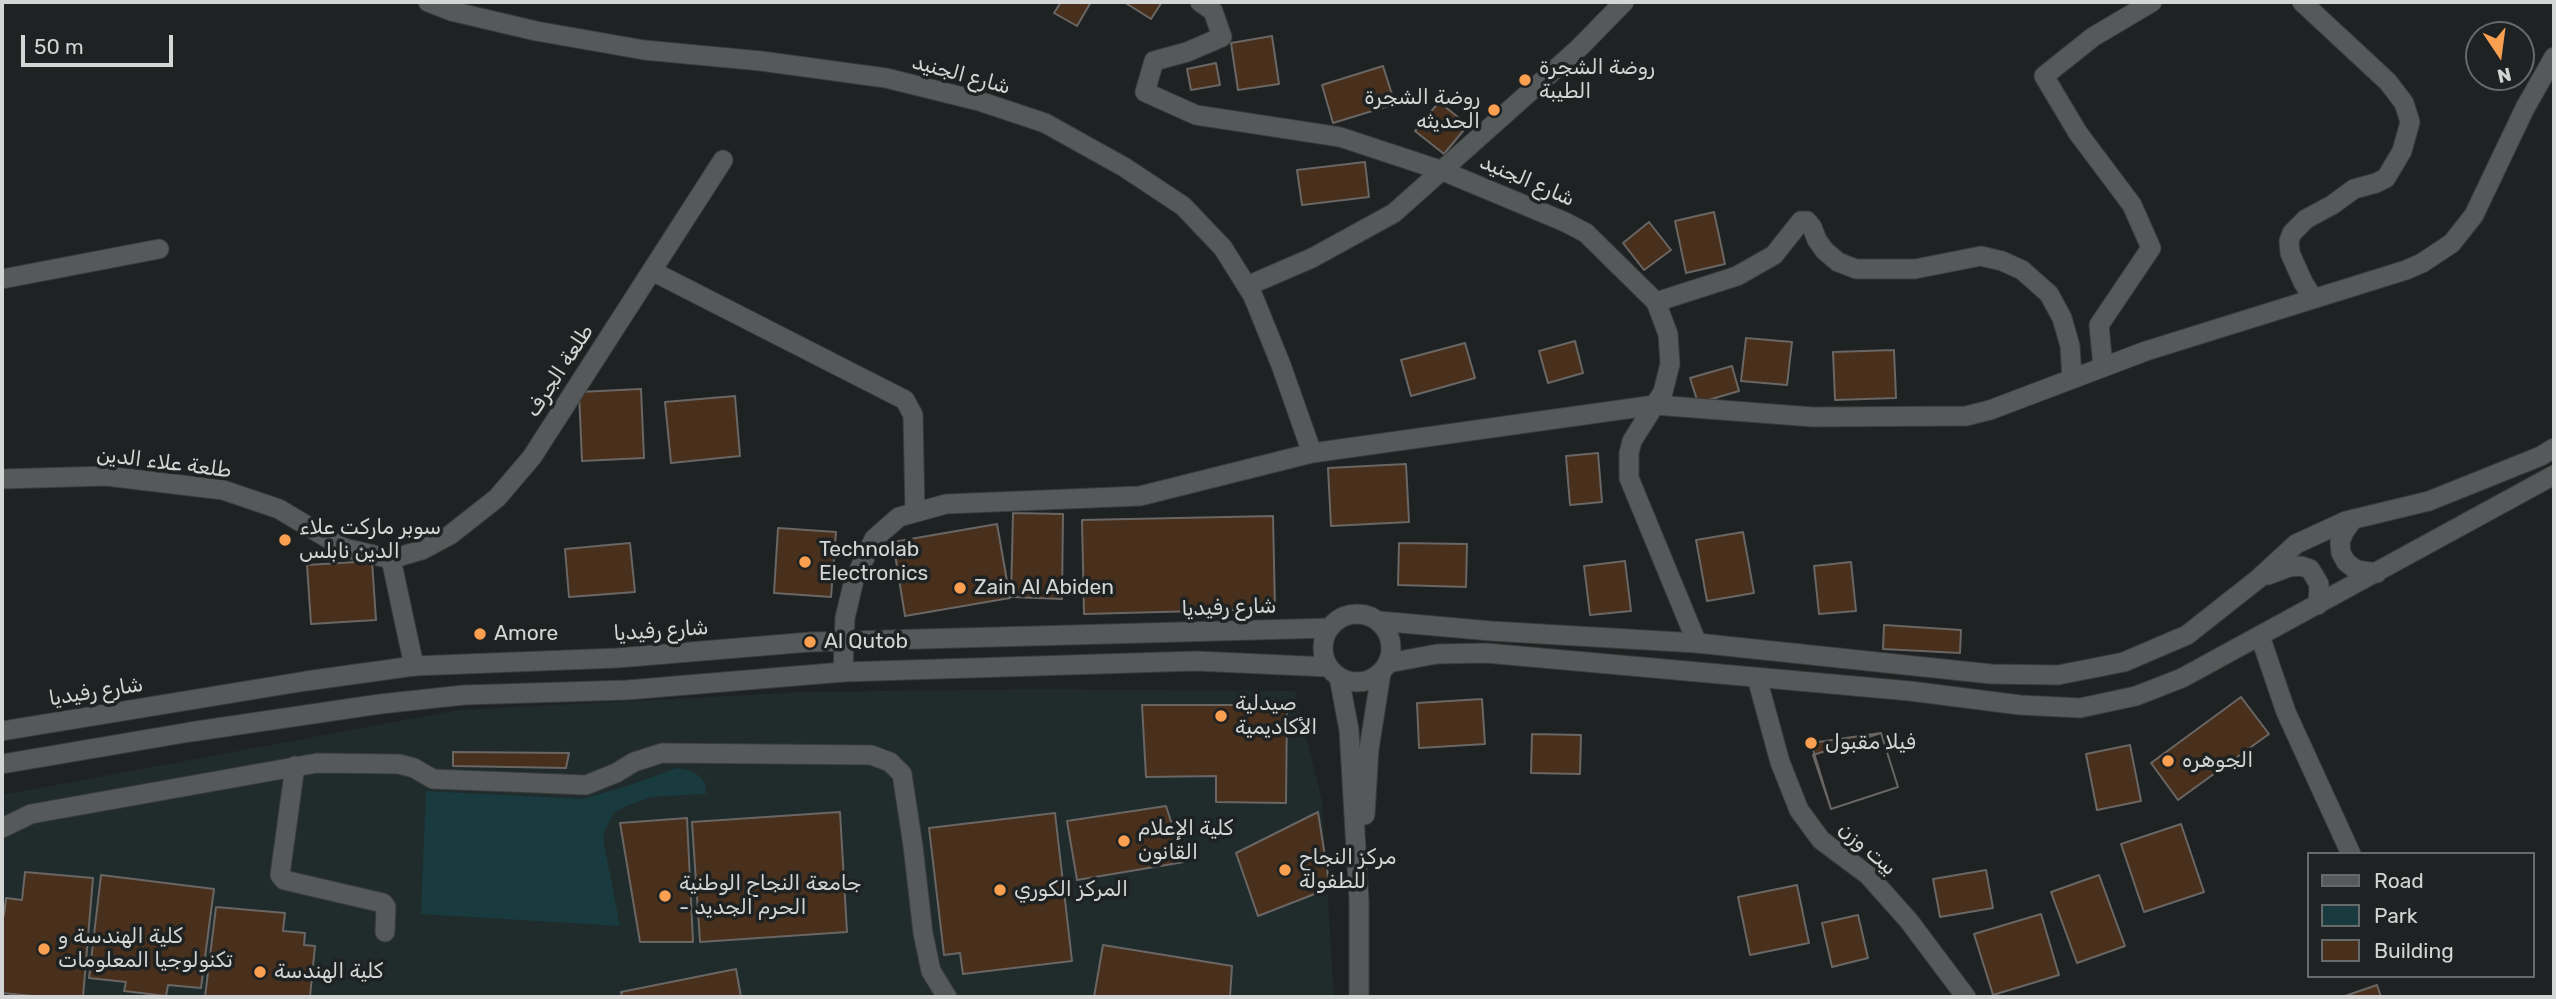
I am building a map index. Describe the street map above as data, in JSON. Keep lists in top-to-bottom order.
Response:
{
  "streets": {
    "street": [
      "شارع الجنيد",
      "طلعة الجرف",
      "طلعة علاء الدين",
      "شارع رفيديا",
      "بيت وزن"
    ]
  },
  "crossings": [
    ["طلعة الجرف", "طلعة علاء الدين"]
  ],
  "places": [
    "روضة الشجرة الطيبة",
    "روضة الشجرة الحديثه",
    "سوبر ماركت علاء الدين نابلس",
    "Technolab Electronics",
    "Zain Al Abiden",
    "Amore",
    "Al Qutob",
    "صيدلية الأكاديمية",
    "فيلا مقبول",
    "الجوهره",
    "كلية الإعلام القانون",
    "مركز النجاح للطفولة",
    "المركز الكوري",
    "جامعة النجاح الوطنية - الحرم الجديد",
    "كلية الهندسة و تكنولوجيا المعلومات",
    "كلية الهندسة"
  ],
  "legend": ["Road", "Park", "Building"],
  "scale_bar": "50 m",
  "north": "bottom"
}
